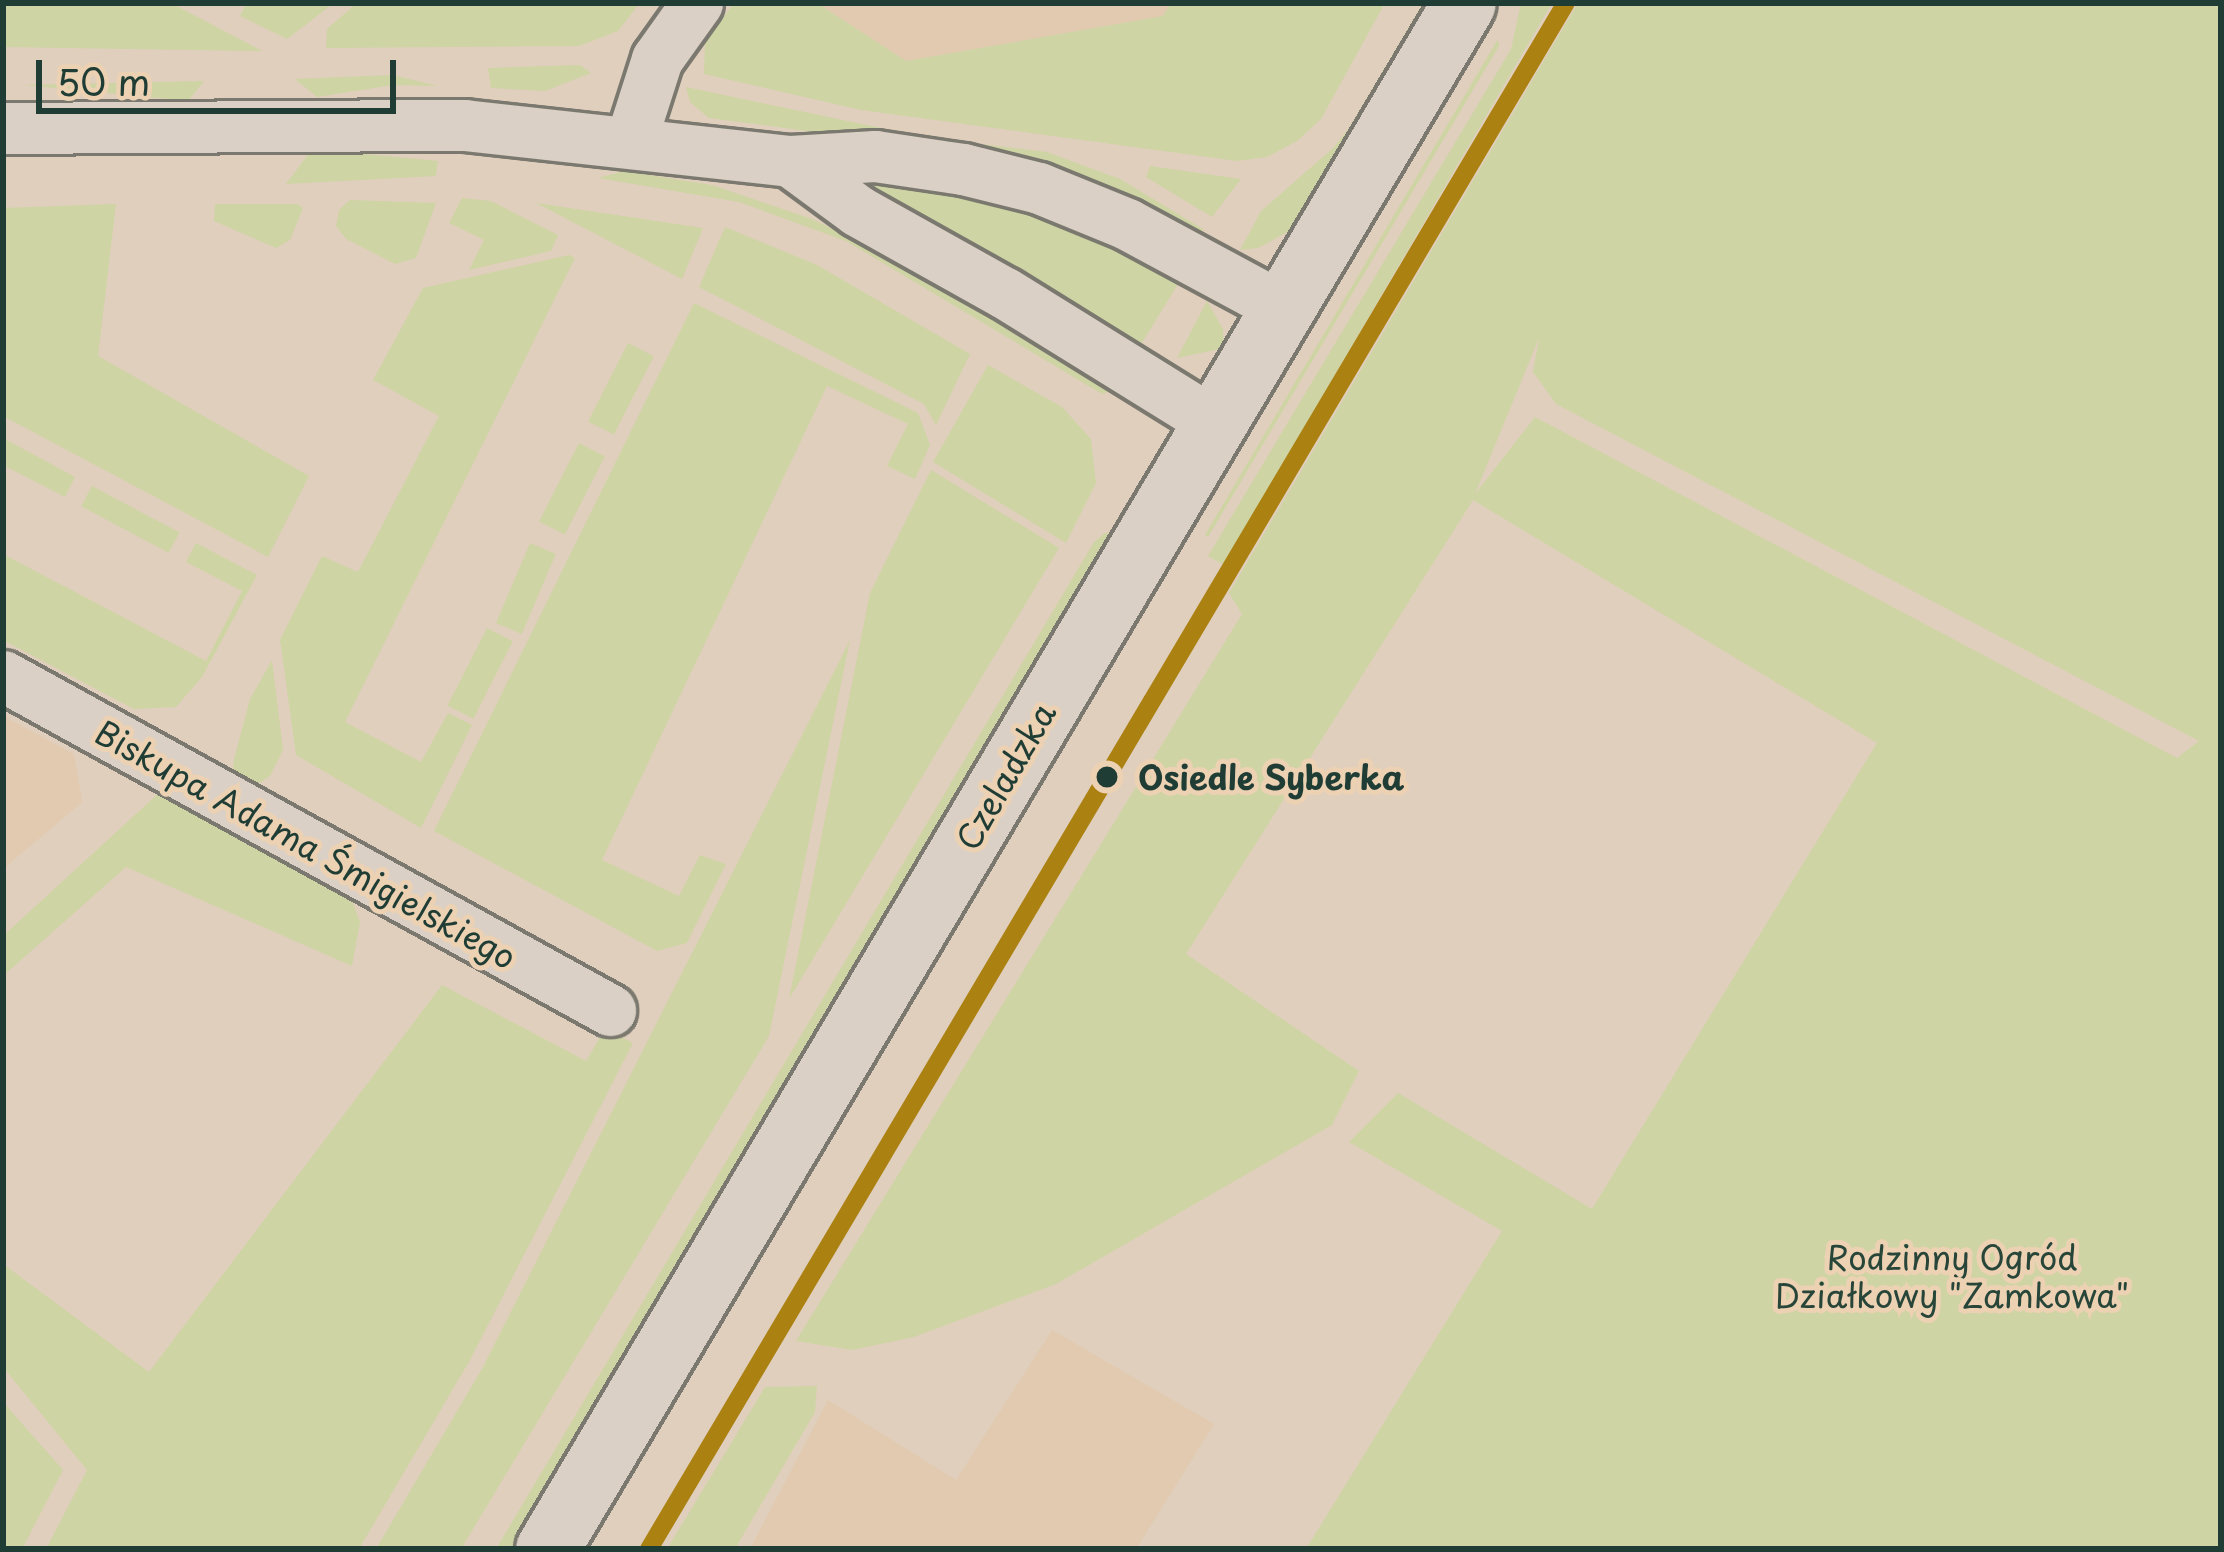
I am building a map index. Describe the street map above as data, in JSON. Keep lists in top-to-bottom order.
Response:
{
  "streets": {
    "main road": ["Czeladzka"],
    "street": ["Biskupa Adama Śmigielskiego"]
  },
  "parks": ["Rodzinny Ogród Działkowy \"Zamkowa\""],
  "places": ["Osiedle Syberka"],
  "scale_bar": "50 m"
}
